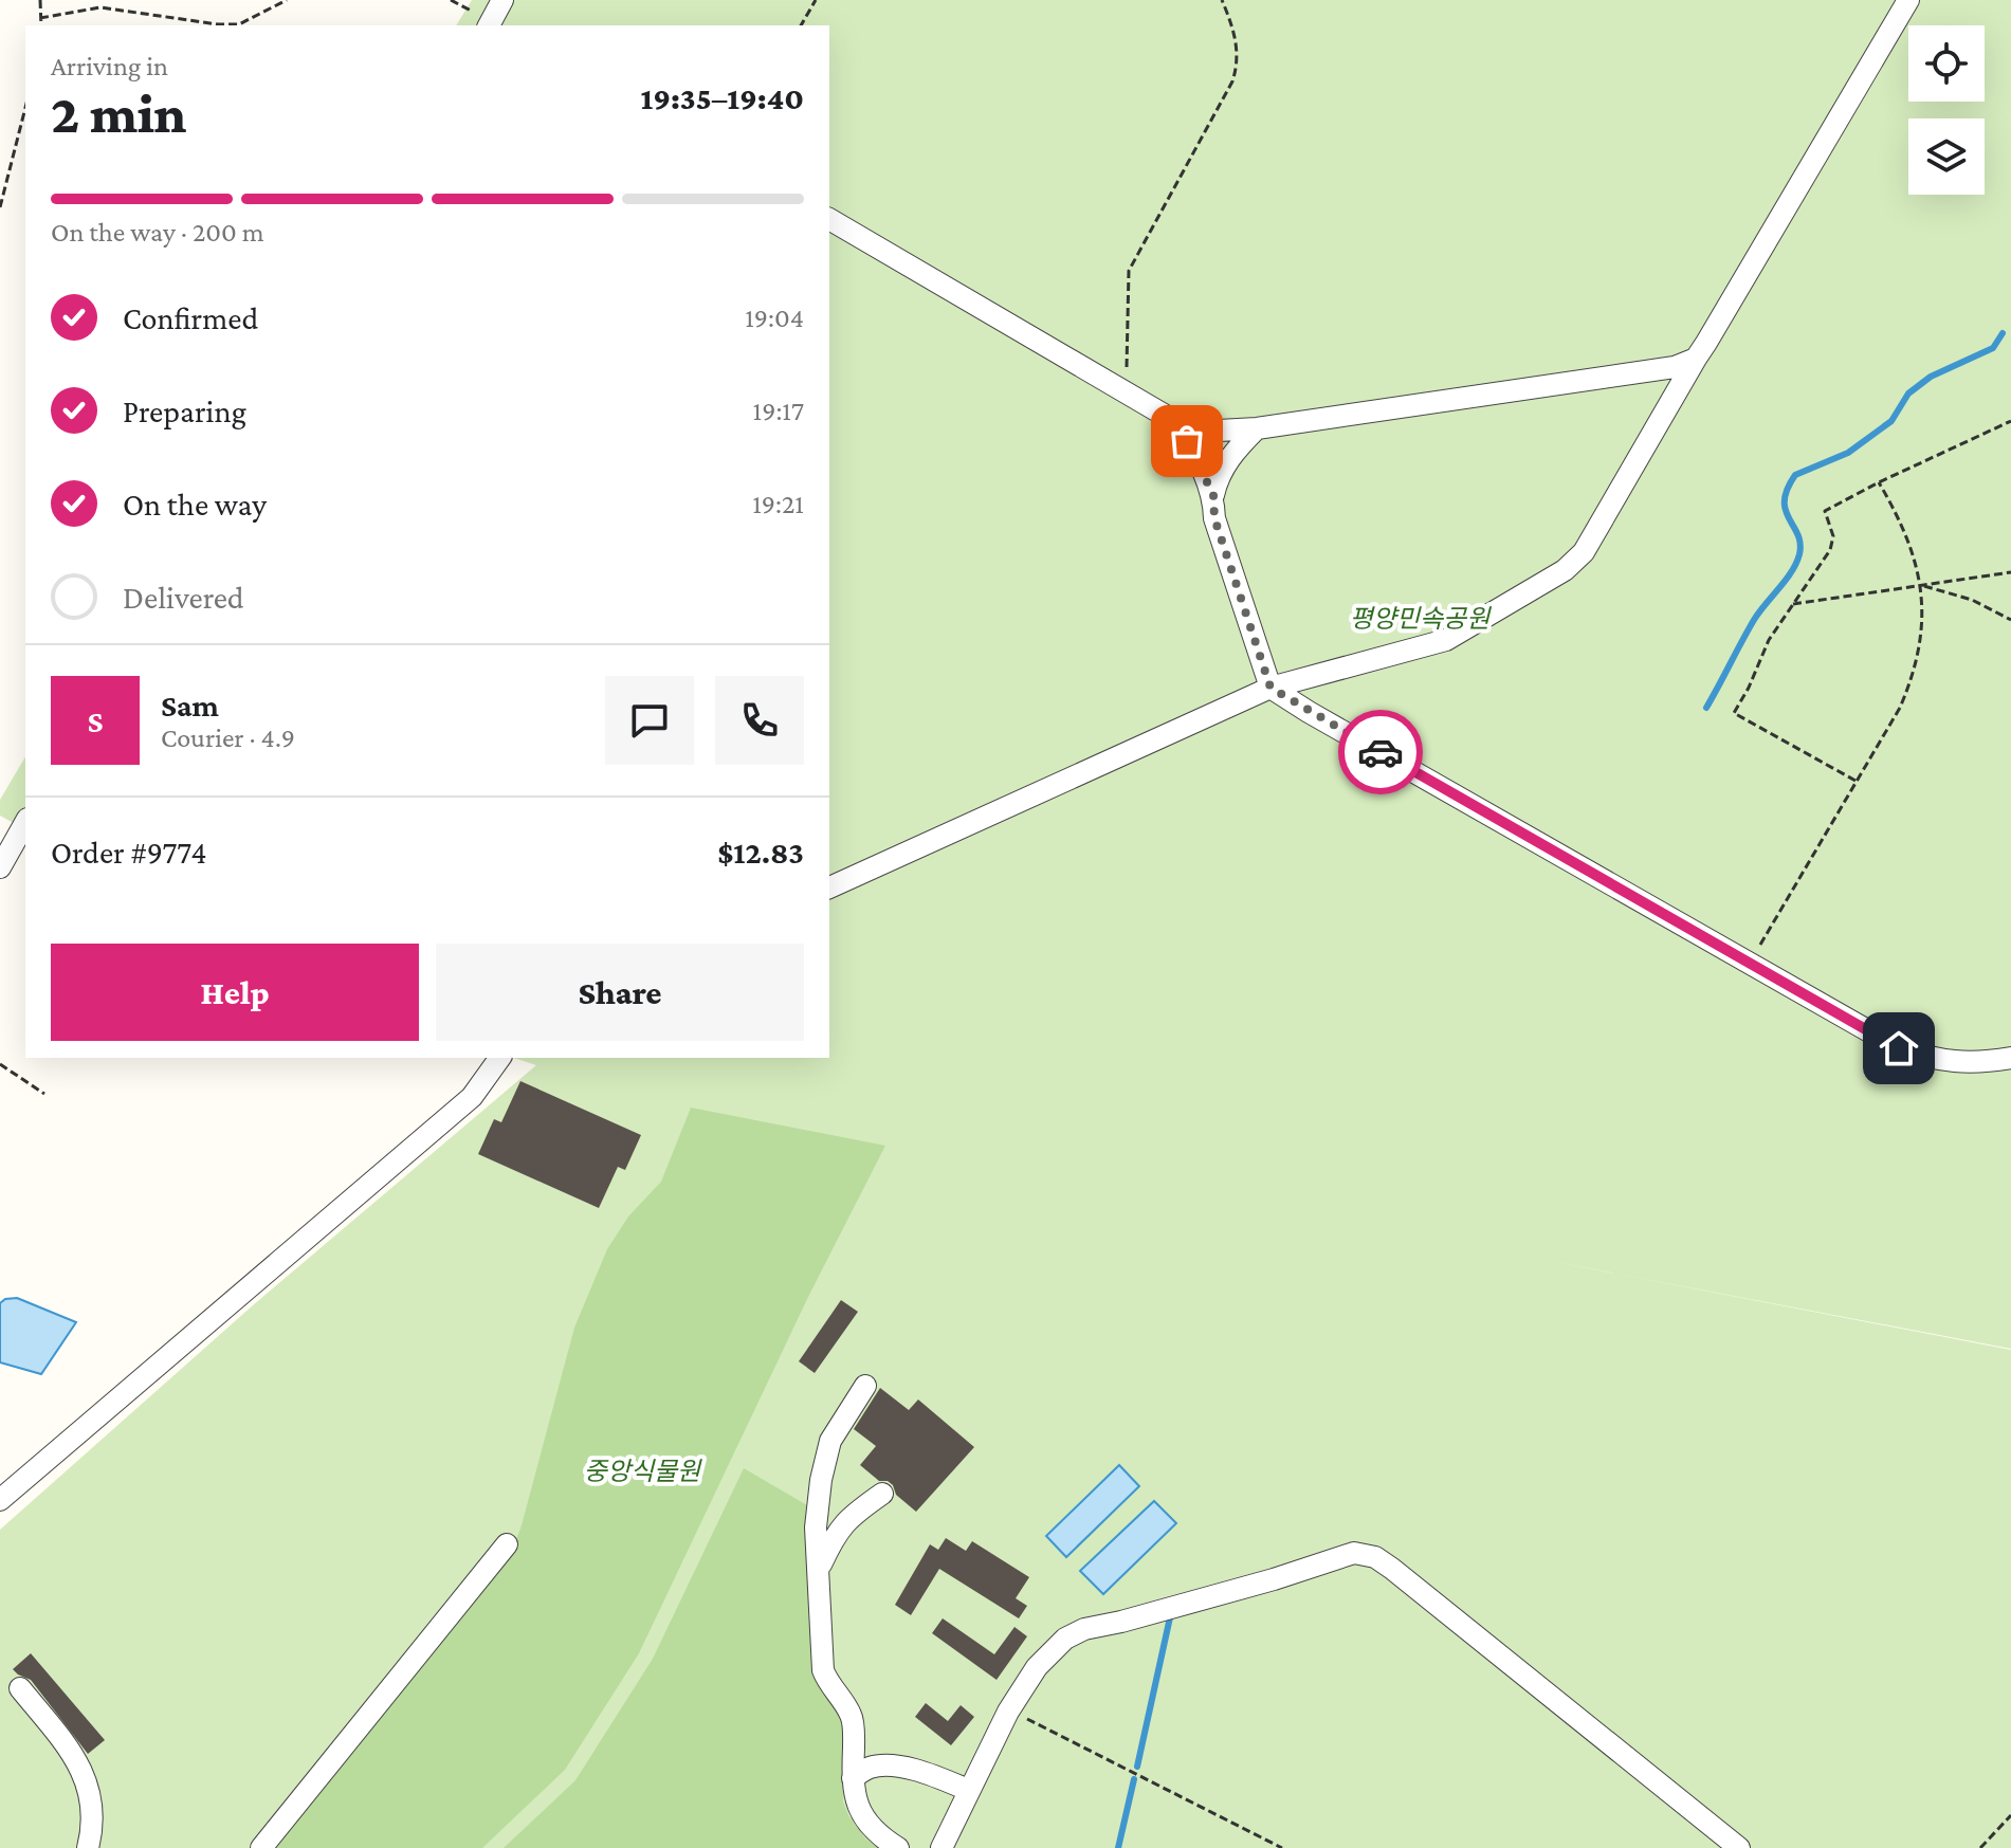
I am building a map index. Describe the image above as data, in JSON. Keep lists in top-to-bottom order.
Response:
{
  "parks": ["평양민속공원", "중앙식물원"],
  "page": {
    "heading": ["2 min", "Arriving in", "19:35–19:40"],
    "panel": [
      "Sam",
      "Courier · 4.9",
      "Order #9774",
      "$12.83"
    ],
    "bar": "On the way · 200 m",
    "list": [
      ["Confirmed", "19:04"],
      ["Preparing", "19:17"],
      ["On the way", "19:21"],
      "Delivered"
    ],
    "round": "S",
    "buttons": ["Help", "Share"]
  }
}
